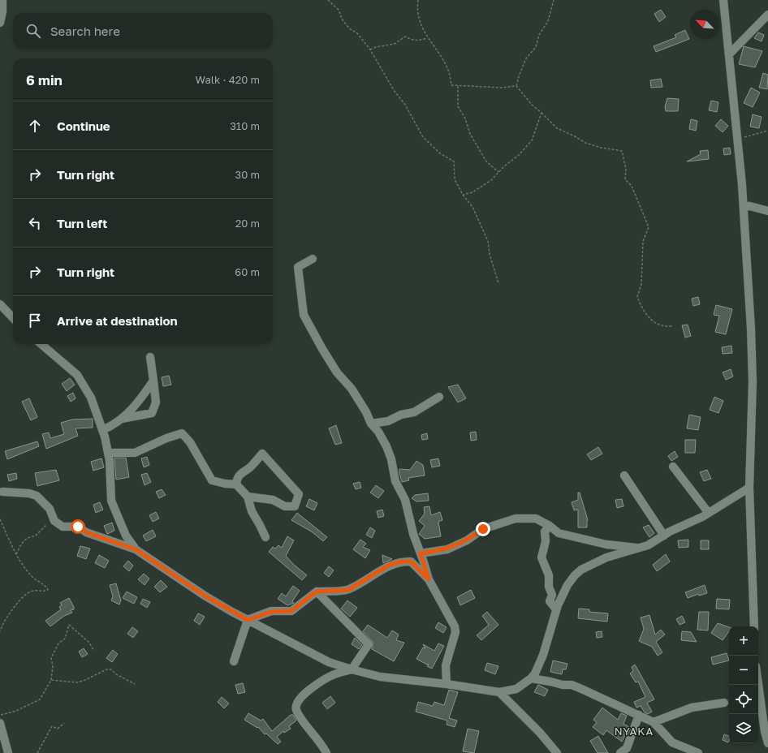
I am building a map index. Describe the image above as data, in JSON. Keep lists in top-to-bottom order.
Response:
{
  "districts": ["NYAKA"],
  "north": "top left",
  "page": {
    "search": "Search here",
    "heading": ["6 min", "Walk · 420 m"],
    "list": [
      ["Continue", "310 m"],
      ["Turn right", "30 m"],
      ["Turn left", "20 m"],
      ["Turn right", "60 m"],
      "Arrive at destination"
    ],
    "map_buttons": ["+", "−"]
  }
}
